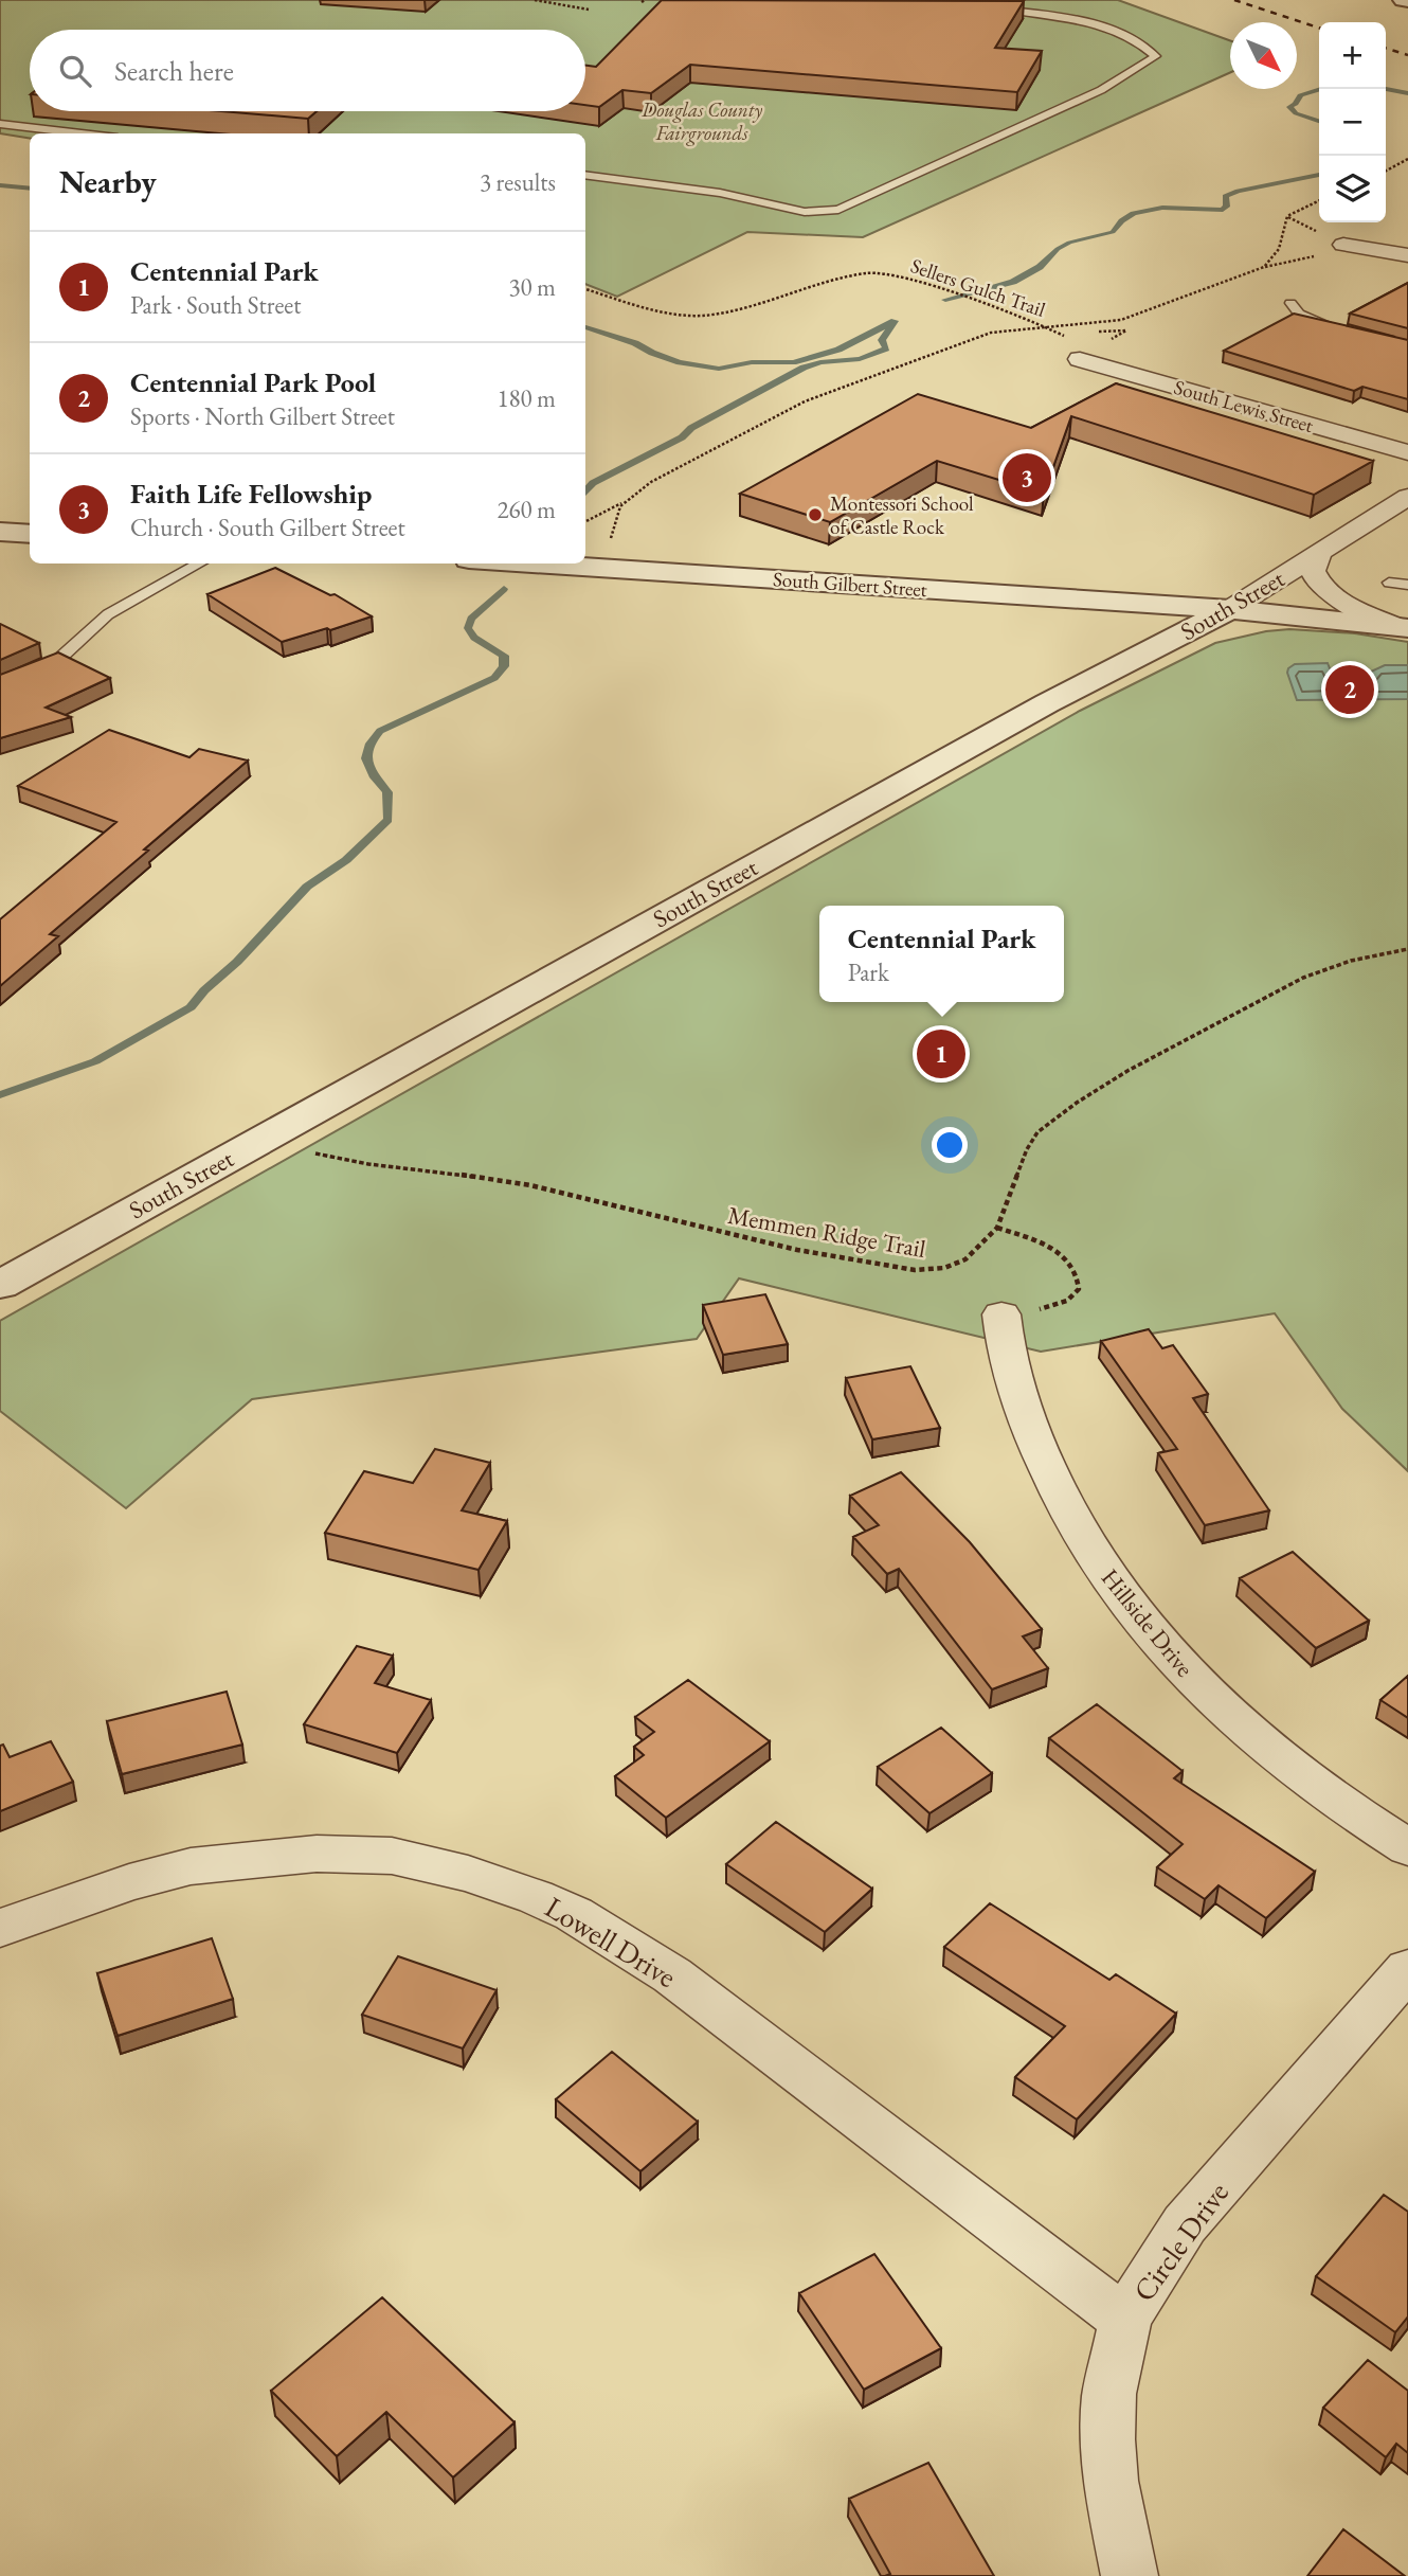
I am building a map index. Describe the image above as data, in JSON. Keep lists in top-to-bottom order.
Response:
{
  "streets": {
    "street": [
      "South Lewis Street",
      "South Gilbert Street",
      "South Street",
      "Hillside Drive",
      "Lowell Drive",
      "Circle Drive"
    ],
    "path": ["Sellers Gulch Trail", "Memmen Ridge Trail"]
  },
  "crossings": [
    ["South Gilbert Street", "South Street"],
    ["Lowell Drive", "Circle Drive"]
  ],
  "parks": ["Douglas County Fairgrounds"],
  "places": ["Montessori School of Castle Rock"],
  "north": "bottom right",
  "page": {
    "map_buttons": ["+", "−"],
    "search": "Search here",
    "heading": ["Nearby", "3 results"],
    "list": [
      {
        "mark": "1",
        "name": "Centennial Park",
        "note": "Park · South Street",
        "value": "30 m"
      },
      {
        "mark": "2",
        "name": "Centennial Park Pool",
        "note": "Sports · North Gilbert Street",
        "value": "180 m"
      },
      {
        "mark": "3",
        "name": "Faith Life Fellowship",
        "note": "Church · South Gilbert Street",
        "value": "260 m"
      }
    ],
    "pins": ["3", "2", "1"],
    "popup": ["Centennial Park", "Park"]
  }
}
